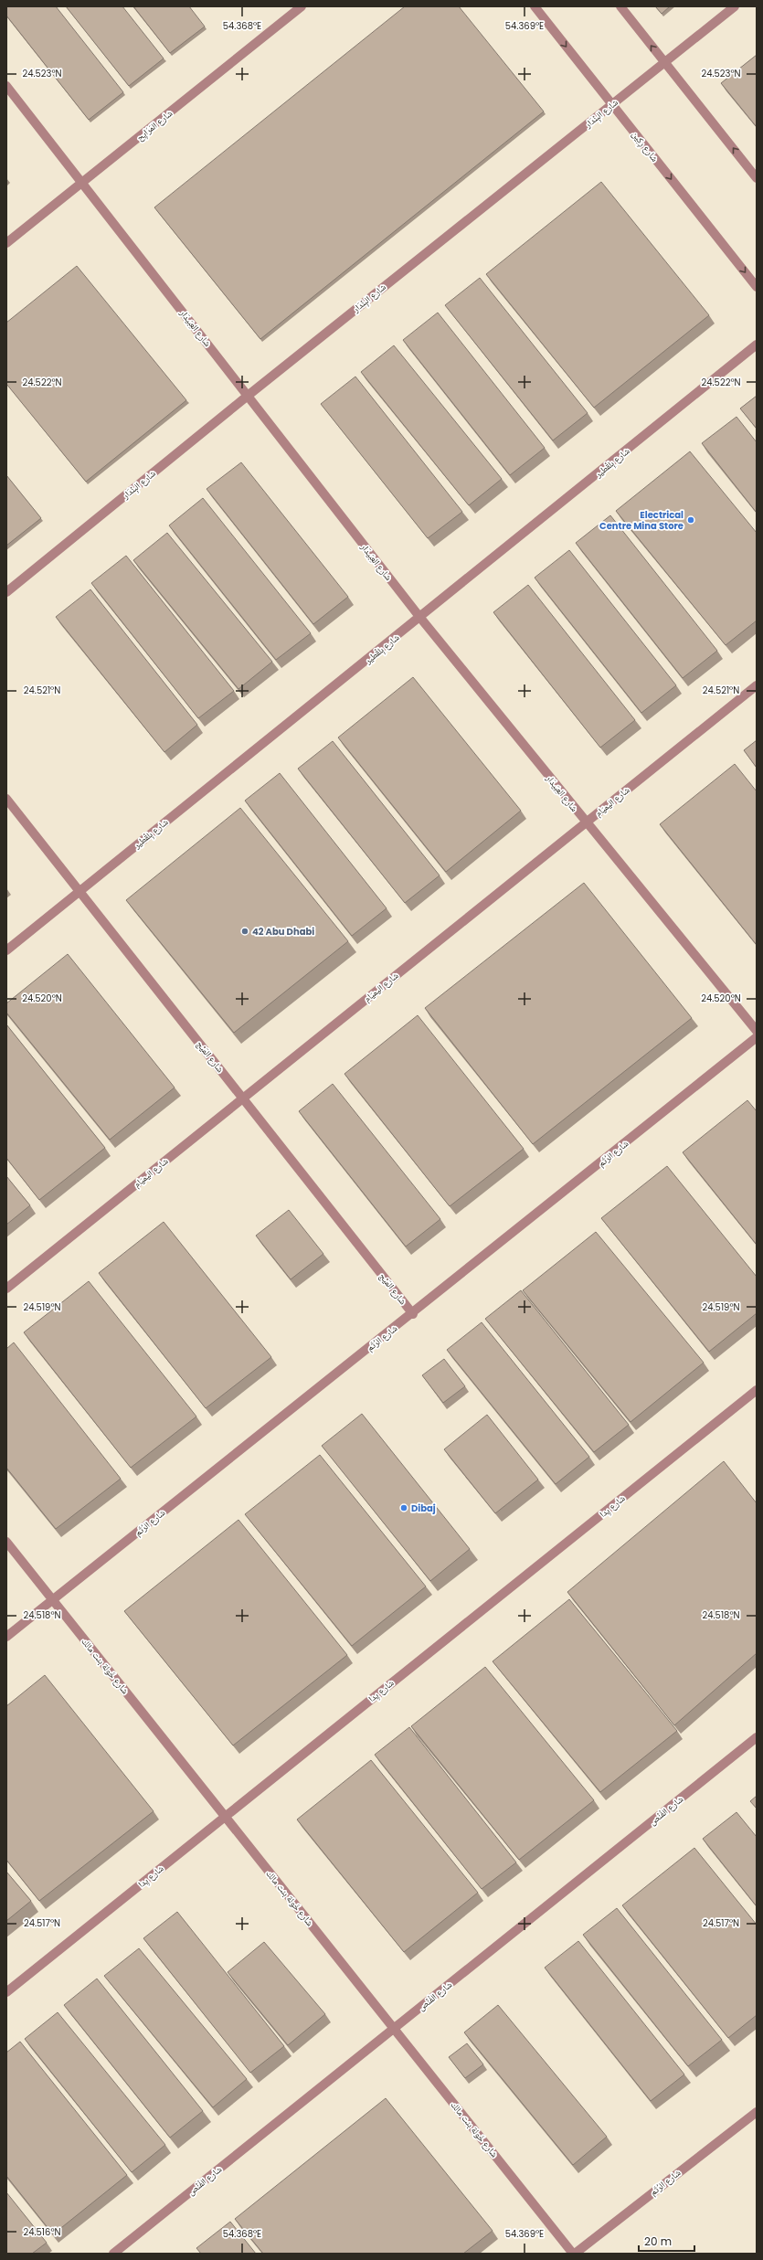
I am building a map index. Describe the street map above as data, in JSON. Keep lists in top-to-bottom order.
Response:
{
  "streets": {
    "street": [
      "شارع البِنْدَار",
      "شارع المَرَايِح",
      "شارع رِكِين",
      "شارع العِبَيدَار",
      "شارع بِلقْطير",
      "شارع اليميَام",
      "شارع المَيْج",
      "شارع الرُتَم",
      "شارع يِدا",
      "شارع خَولة بنت مالك",
      "شارع الفُنْص"
    ]
  },
  "crossings": [
    ["شارع البِنْدَار", "شارع رِكِين"],
    ["شارع البِنْدَار", "شارع العِبَيدَار"],
    ["شارع المَرَايِح", "شارع العِبَيدَار"],
    ["شارع العِبَيدَار", "شارع بِلقْطير"],
    ["شارع العِبَيدَار", "شارع اليميَام"],
    ["شارع بِلقْطير", "شارع المَيْج"],
    ["شارع اليميَام", "شارع المَيْج"],
    ["شارع المَيْج", "شارع الرُتَم"],
    ["شارع الرُتَم", "شارع خَولة بنت مالك"],
    ["شارع يِدا", "شارع خَولة بنت مالك"],
    ["شارع خَولة بنت مالك", "شارع الفُنْص"]
  ],
  "places": ["Electrical Centre Mina Store", "42 Abu Dhabi", "Dibaj"],
  "scale_bar": "20 m",
  "coordinates": [
    "54.368°E",
    "54.369°E",
    "24.523°N",
    "24.522°N",
    "24.521°N",
    "24.520°N",
    "24.519°N",
    "24.518°N",
    "24.517°N",
    "24.516°N"
  ]
}
